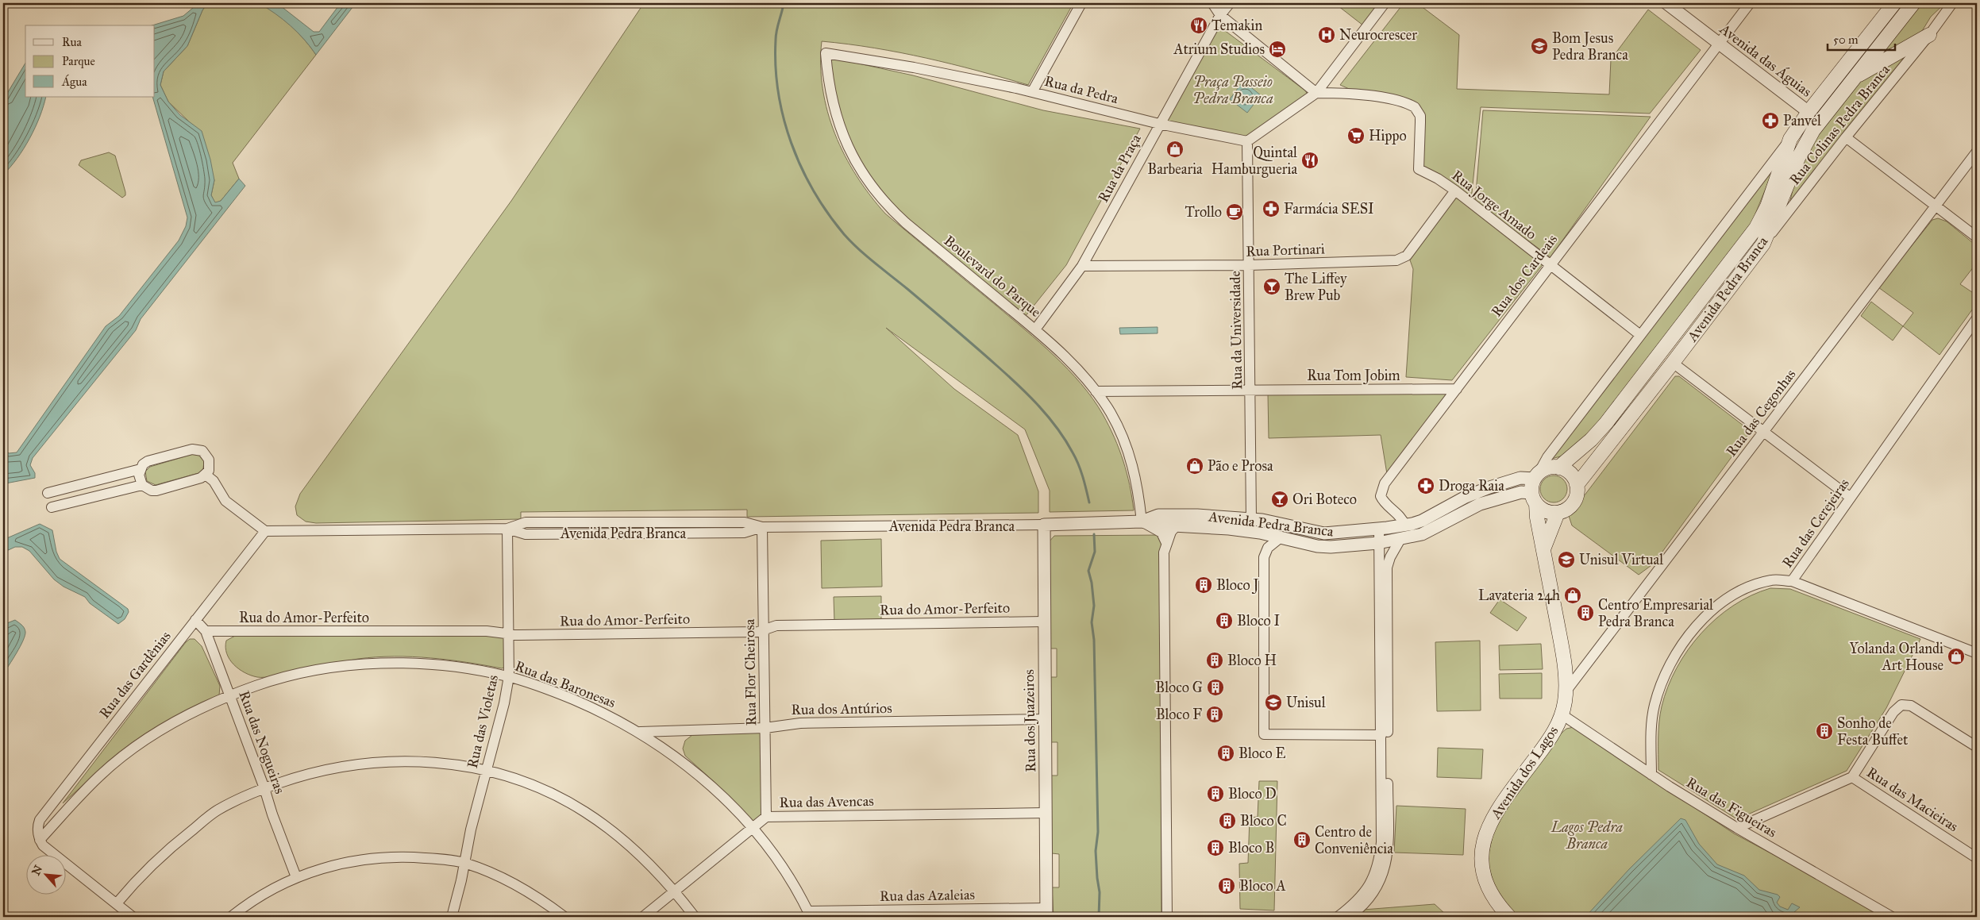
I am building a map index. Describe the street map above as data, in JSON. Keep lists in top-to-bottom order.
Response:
{
  "streets": {
    "main road": ["Avenida Pedra Branca", "Avenida dos Lagos"],
    "street": [
      "Avenida das Águias",
      "Rua da Pedra",
      "Rua Colinas Pedra Branca",
      "Rua da Praça",
      "Rua Jorge Amado",
      "Rua Portinari",
      "Rua dos Cardeais",
      "Boulevard do Parque",
      "Rua da Universidade",
      "Rua Tom Jobim",
      "Rua das Cegonhas",
      "Rua das Cerejeiras",
      "Rua do Amor-Perfeito",
      "Rua Flor Cheirosa",
      "Rua das Gardênias",
      "Rua das Baronesas",
      "Rua dos Antúrios",
      "Rua dos Juazeiros",
      "Rua das Violetas",
      "Rua das Nogueiras",
      "Rua das Macieiras",
      "Rua das Avencas",
      "Rua das Figueiras",
      "Rua das Azaleias"
    ]
  },
  "crossings": [
    ["Avenida das Águias", "Rua dos Cardeais"],
    ["Avenida das Águias", "Avenida Pedra Branca"],
    ["Rua da Pedra", "Rua da Praça"],
    ["Rua da Pedra", "Boulevard do Parque"],
    ["Rua da Pedra", "Rua da Universidade"],
    ["Rua Colinas Pedra Branca", "Avenida Pedra Branca"],
    ["Rua da Praça", "Rua Portinari"],
    ["Rua da Praça", "Boulevard do Parque"],
    ["Rua Jorge Amado", "Rua Portinari"],
    ["Rua Jorge Amado", "Rua dos Cardeais"],
    ["Rua Jorge Amado", "Avenida Pedra Branca"],
    ["Rua Portinari", "Rua da Universidade"],
    ["Rua dos Cardeais", "Avenida Pedra Branca"],
    ["Rua dos Cardeais", "Rua Tom Jobim"],
    ["Boulevard do Parque", "Avenida Pedra Branca"],
    ["Boulevard do Parque", "Rua Tom Jobim"],
    ["Avenida Pedra Branca", "Rua da Universidade"],
    ["Avenida Pedra Branca", "Rua Flor Cheirosa"],
    ["Avenida Pedra Branca", "Rua das Gardênias"],
    ["Avenida Pedra Branca", "Rua dos Juazeiros"],
    ["Avenida Pedra Branca", "Rua das Violetas"],
    ["Avenida Pedra Branca", "Avenida dos Lagos"],
    ["Rua da Universidade", "Rua Tom Jobim"],
    ["Rua das Cegonhas", "Avenida dos Lagos"],
    ["Rua das Cerejeiras", "Rua das Figueiras"],
    ["Rua do Amor-Perfeito", "Rua Flor Cheirosa"],
    ["Rua do Amor-Perfeito", "Rua dos Juazeiros"],
    ["Rua do Amor-Perfeito", "Rua das Violetas"],
    ["Rua do Amor-Perfeito", "Rua das Nogueiras"],
    ["Rua Flor Cheirosa", "Rua dos Antúrios"],
    ["Rua Flor Cheirosa", "Rua das Avencas"],
    ["Rua das Gardênias", "Rua das Baronesas"],
    ["Rua das Gardênias", "Rua das Nogueiras"],
    ["Rua das Baronesas", "Rua dos Antúrios"],
    ["Rua das Baronesas", "Rua das Violetas"],
    ["Rua das Baronesas", "Rua das Nogueiras"],
    ["Rua das Baronesas", "Rua das Avencas"],
    ["Rua das Baronesas", "Rua das Azaleias"],
    ["Rua dos Antúrios", "Rua dos Juazeiros"],
    ["Rua dos Juazeiros", "Rua das Avencas"],
    ["Rua dos Juazeiros", "Rua das Azaleias"],
    ["Avenida dos Lagos", "Rua das Figueiras"]
  ],
  "parks": ["Praça Passeio Pedra Branca", "Lagos Pedra Branca"],
  "places": {
    "restaurant": ["Temakin", "Quintal Hamburgueria"],
    "hospital": ["Neurocrescer"],
    "school or university": ["Bom Jesus Pedra Branca", "Unisul Virtual", "Unisul"],
    "hotel": ["Atrium Studios"],
    "pharmacy": ["Panvel", "Farmácia SESI", "Droga Raia"],
    "supermarket": ["Hippo"],
    "shop": [
      "Barbearia",
      "Pão e Prosa",
      "Lavateria 24h",
      "Yolanda Orlandi Art House"
    ],
    "cafe": ["Trollo"],
    "bar": ["The Liffey Brew Pub", "Ori Boteco"],
    "building": [
      "Bloco J",
      "Centro Empresarial Pedra Branca",
      "Bloco I",
      "Bloco H",
      "Bloco G",
      "Bloco F",
      "Sonho de Festa Buffet",
      "Bloco E",
      "Bloco D",
      "Bloco C",
      "Centro de Conveniência",
      "Bloco B",
      "Bloco A"
    ]
  },
  "legend": ["Rua", "Parque", "Água"],
  "scale_bar": "50 m",
  "north": "top left"
}
